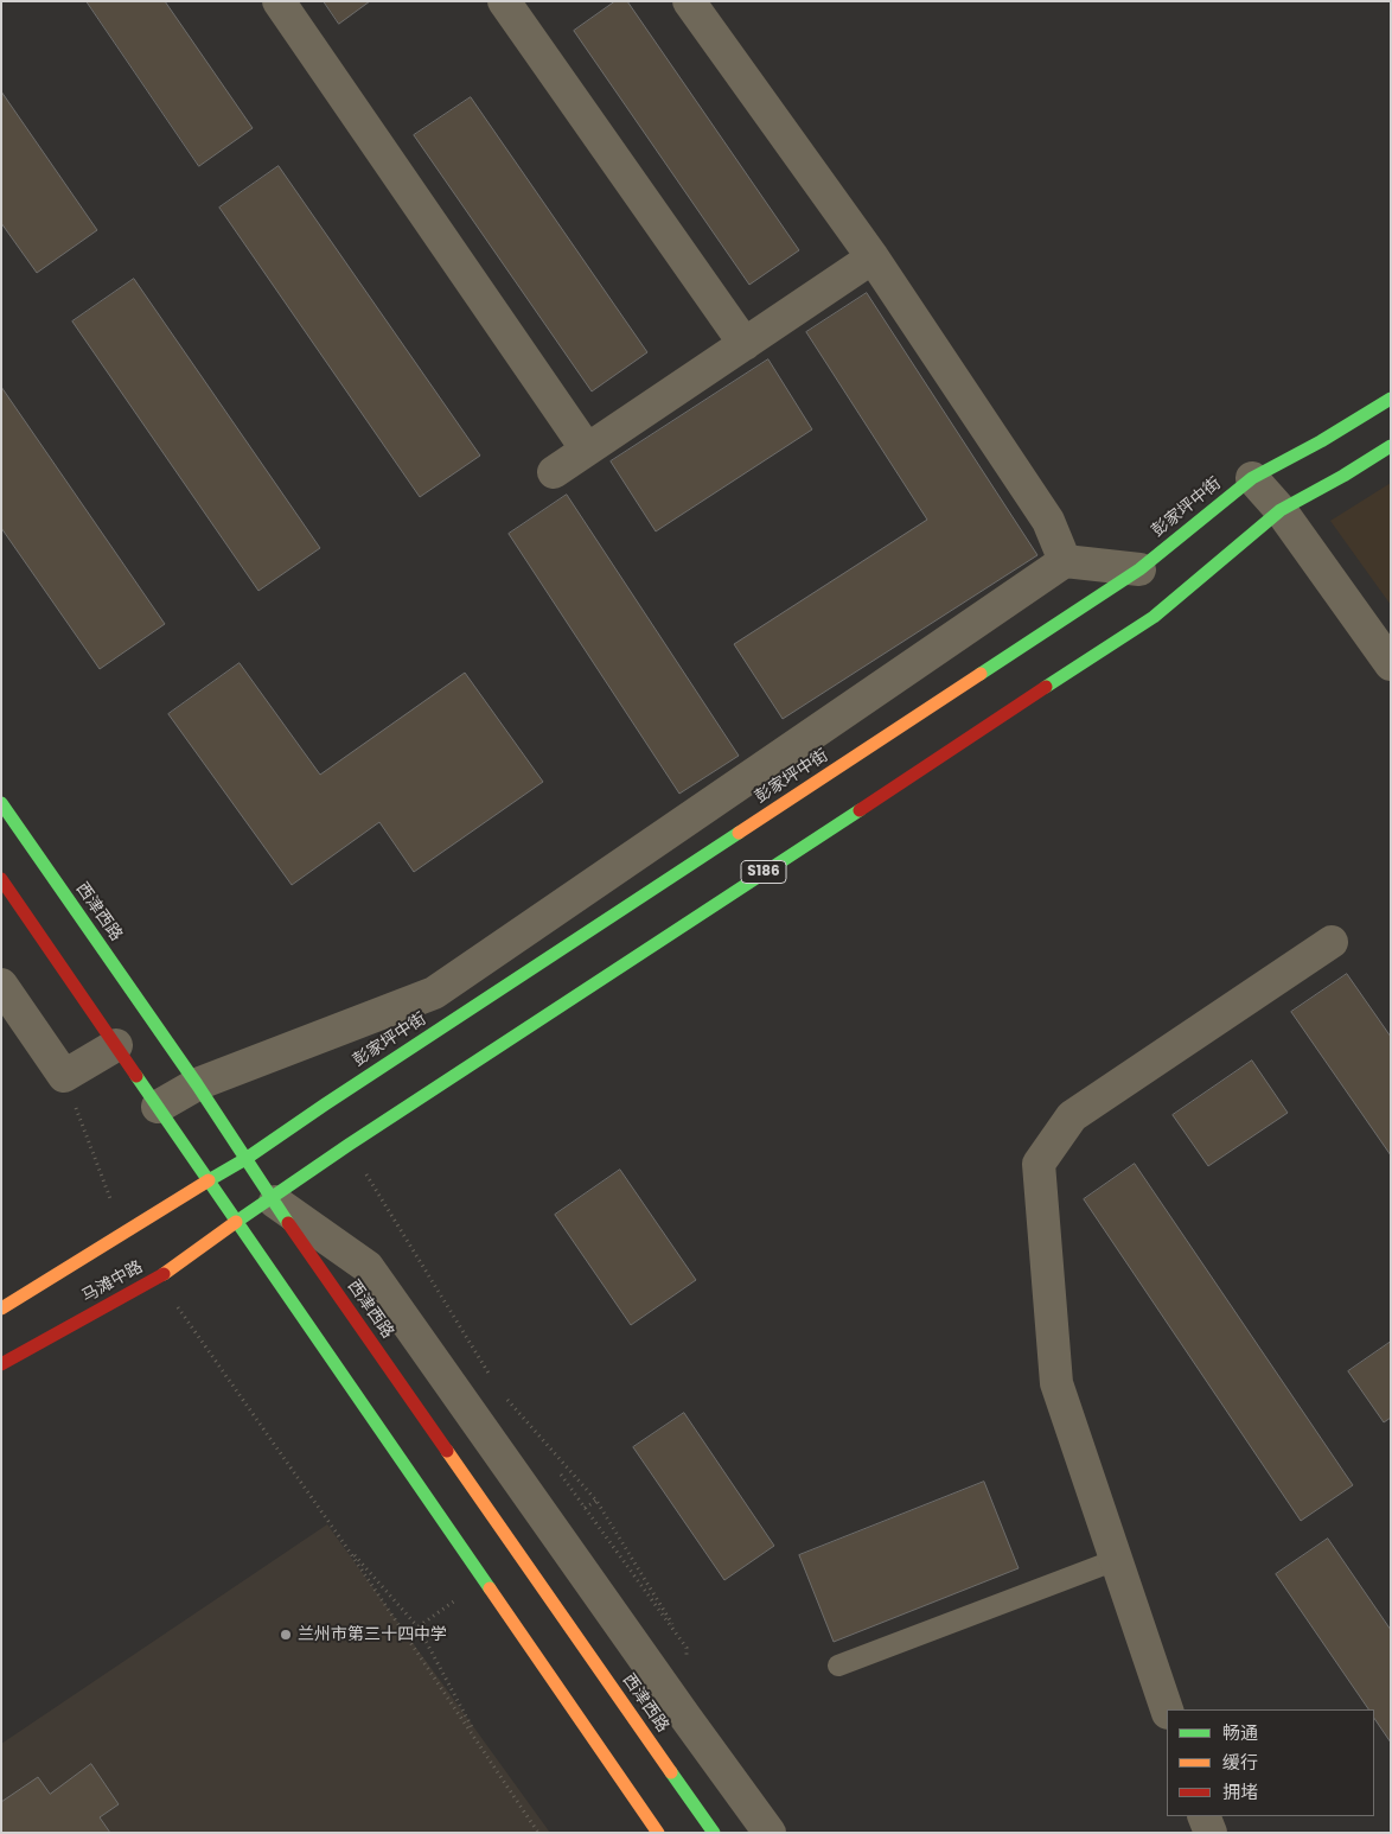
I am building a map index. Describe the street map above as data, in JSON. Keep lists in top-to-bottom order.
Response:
{
  "streets": {
    "main road": [
      "彭家坪中街",
      "S186",
      "西津西路",
      "马滩中路"
    ]
  },
  "crossings": [
    ["彭家坪中街", "西津西路"],
    ["彭家坪中街", "马滩中路"],
    ["S186", "西津西路"],
    ["S186", "马滩中路"]
  ],
  "places": ["兰州市第三十四中学"],
  "legend": ["畅通", "缓行", "拥堵"]
}
